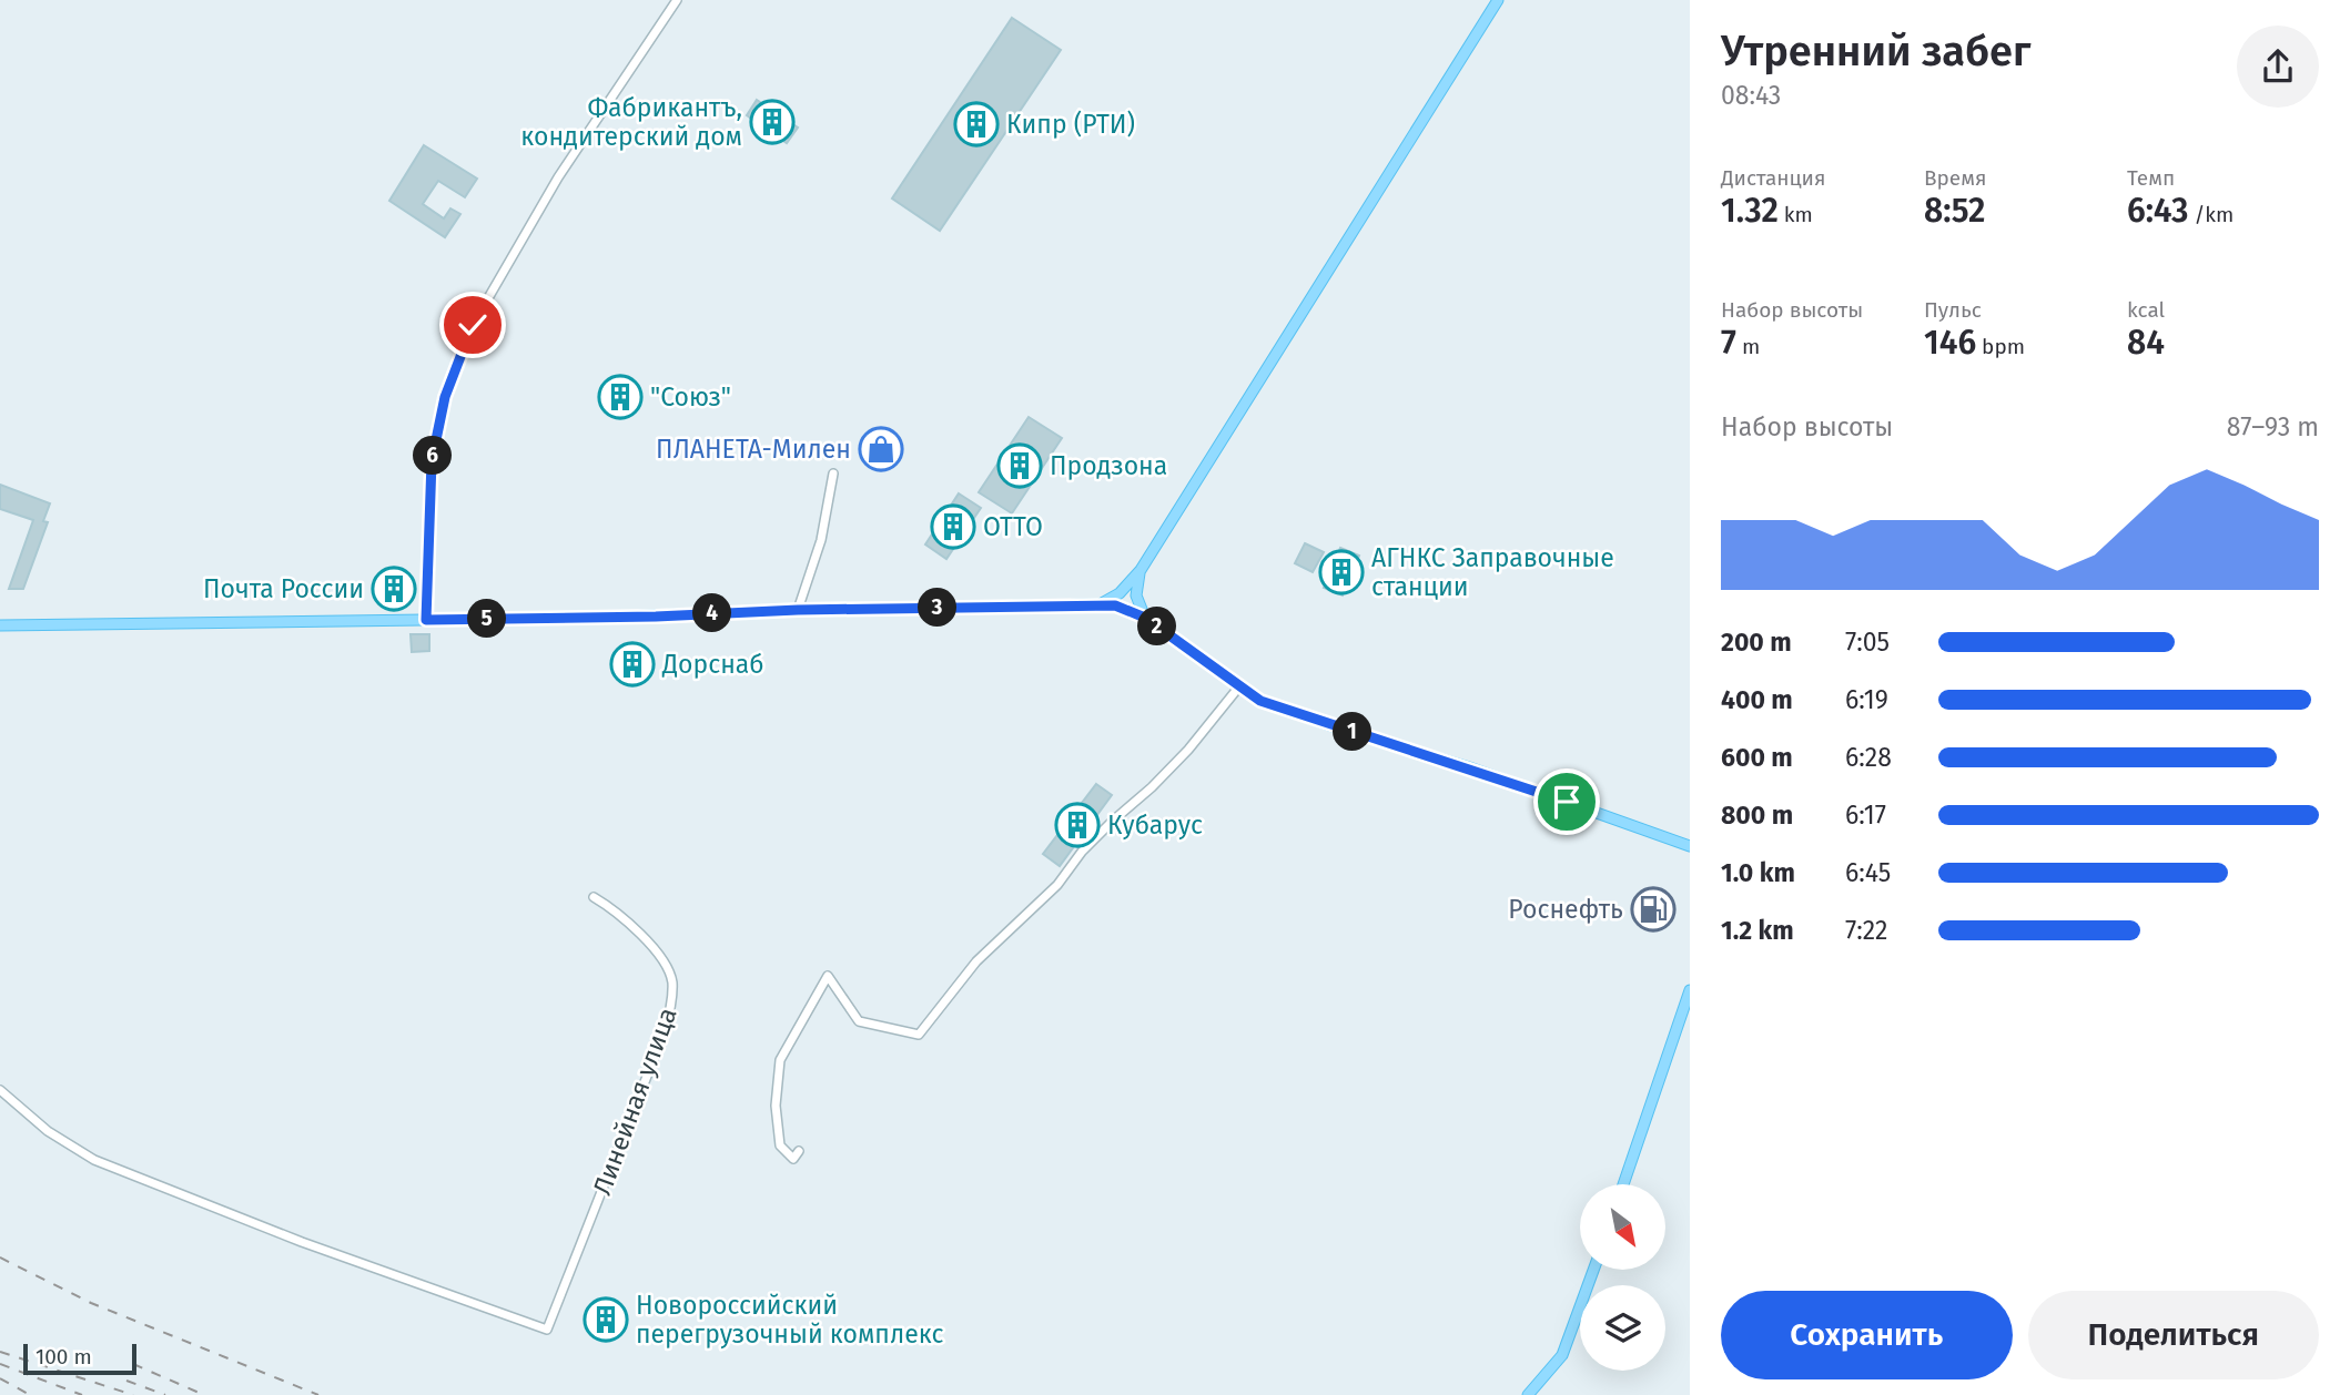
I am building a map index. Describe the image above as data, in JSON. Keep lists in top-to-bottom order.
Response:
{
  "streets": {
    "street": ["Линейная улица"]
  },
  "places": {
    "building": [
      "Фабрикантъ, кондитерский дом",
      "Кипр (РТИ)",
      "\"Союз\"",
      "Продзона",
      "ОТТО",
      "АГНКС Заправочные станции",
      "Почта России",
      "Дорснаб",
      "Кубарус",
      "Новороссийский перегрузочный комплекс"
    ],
    "shop": ["ПЛАНЕТА-Милен"],
    "fuel station": ["Роснефть"]
  },
  "scale_bar": "100 m",
  "north": "bottom right",
  "page": {
    "heading": ["Утренний забег", "08:43"],
    "stats": [
      ["Дистанция", "1.32 km"],
      ["Время", "8:52"],
      ["Темп", "6:43 /km"],
      ["Набор высоты", "7 m"],
      ["Пульс", "146 bpm"],
      ["kcal", "84"]
    ],
    "chart": ["Набор высоты", "87–93 m"],
    "pins": [
      "6",
      "3",
      "4",
      "5",
      "2",
      "1"
    ],
    "list": [
      {
        "name": "200 m",
        "note": "7:05"
      },
      {
        "name": "400 m",
        "note": "6:19"
      },
      {
        "name": "600 m",
        "note": "6:28"
      },
      {
        "name": "800 m",
        "note": "6:17"
      },
      {
        "name": "1.0 km",
        "note": "6:45"
      },
      {
        "name": "1.2 km",
        "note": "7:22"
      }
    ],
    "buttons": ["Сохранить", "Поделиться"],
    "scale": "100 m"
  }
}
